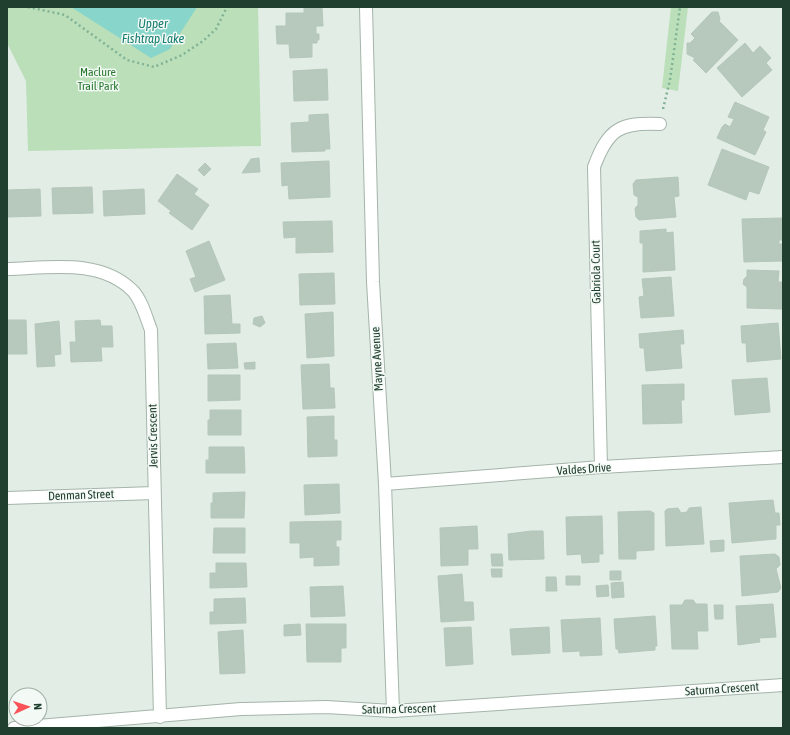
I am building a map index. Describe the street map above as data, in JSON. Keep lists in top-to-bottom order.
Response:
{
  "streets": {
    "street": [
      "Gabriola Court",
      "Mayne Avenue",
      "Jervis Crescent",
      "Valdes Drive",
      "Denman Street",
      "Saturna Crescent"
    ]
  },
  "crossings": [
    ["Gabriola Court", "Valdes Drive"],
    ["Mayne Avenue", "Valdes Drive"],
    ["Mayne Avenue", "Saturna Crescent"],
    ["Jervis Crescent", "Denman Street"],
    ["Jervis Crescent", "Saturna Crescent"]
  ],
  "water": ["Upper Fishtrap Lake"],
  "parks": ["Maclure Trail Park"],
  "north": "right"
}
